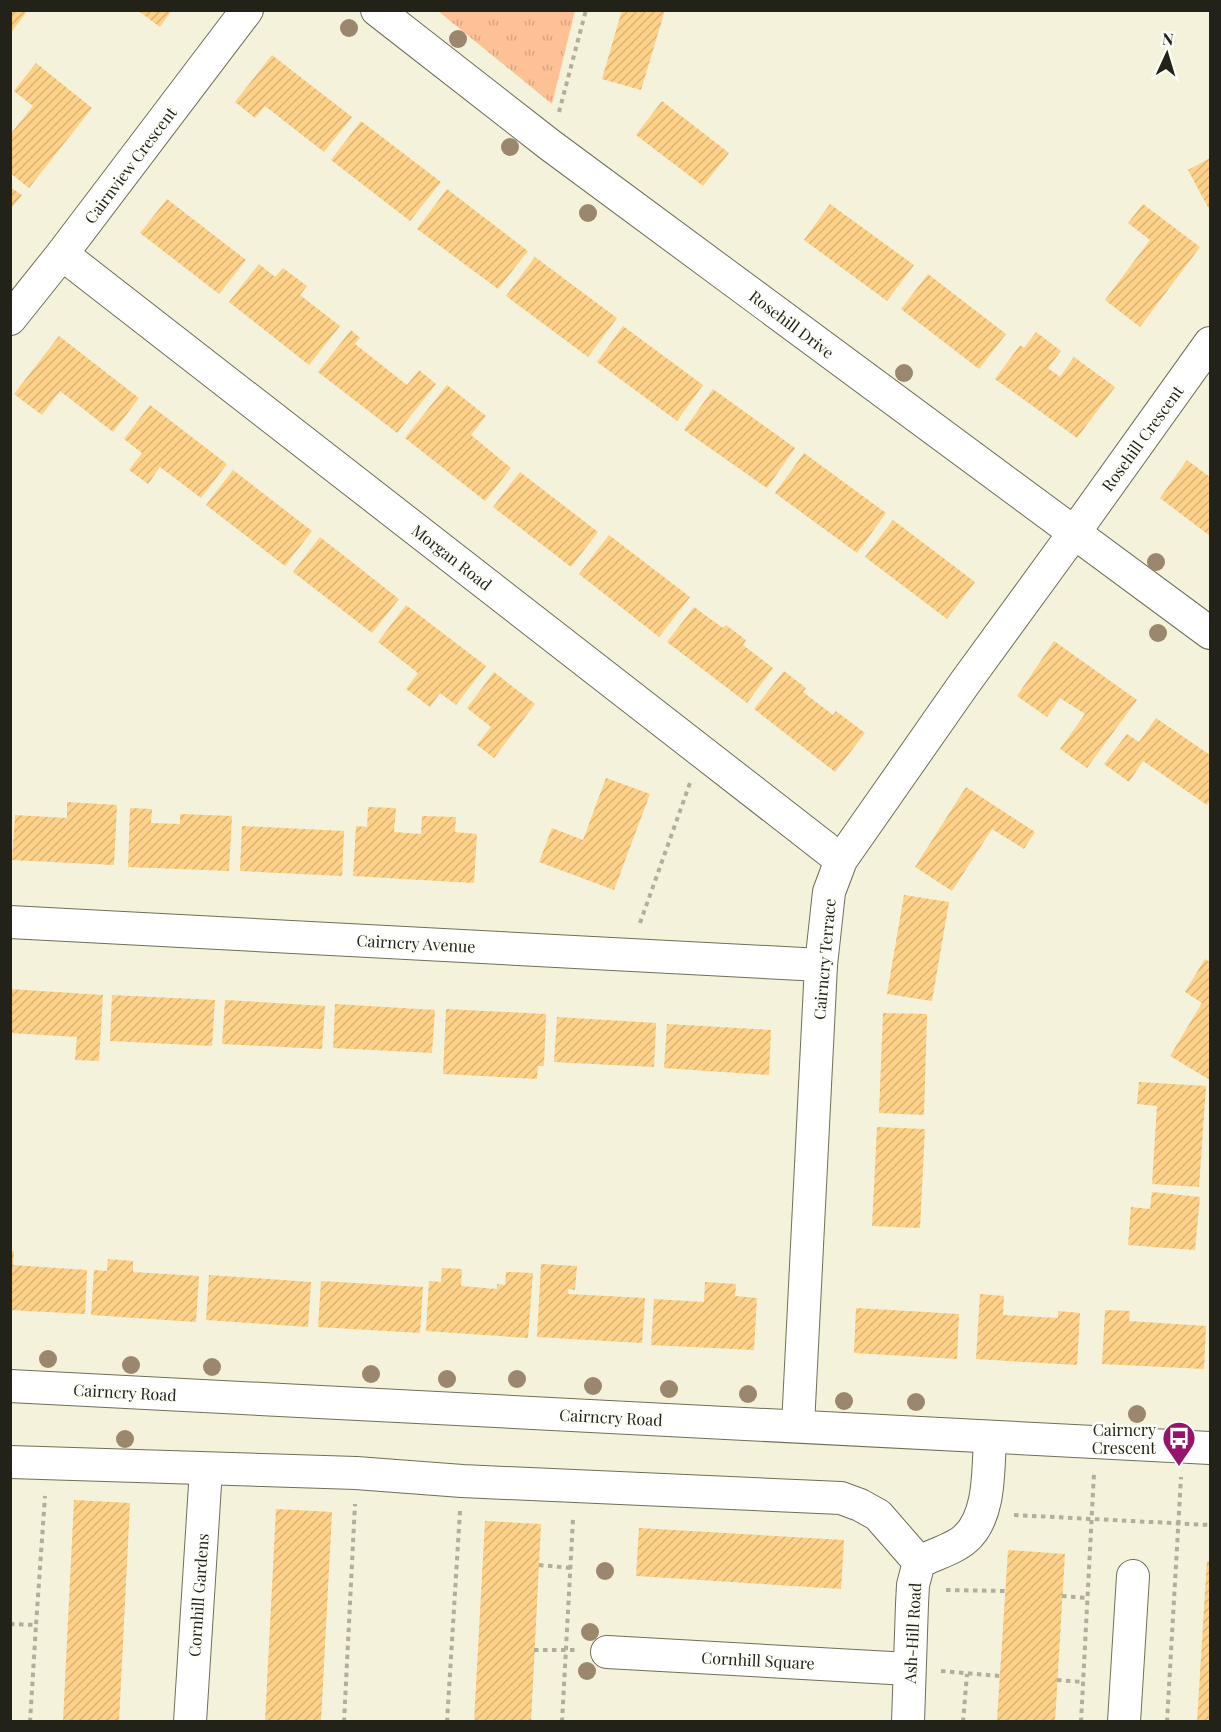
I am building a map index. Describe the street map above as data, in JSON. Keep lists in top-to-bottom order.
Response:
{
  "streets": {
    "street": [
      "Cairnview Crescent",
      "Rosehill Drive",
      "Rosehill Crescent",
      "Morgan Road",
      "Cairncry Avenue",
      "Cairncry Terrace",
      "Cairncry Road",
      "Cornhill Gardens",
      "Ash-Hill Road",
      "Cornhill Square"
    ]
  },
  "crossings": [
    ["Cairnview Crescent", "Morgan Road"],
    ["Rosehill Drive", "Rosehill Crescent"],
    ["Rosehill Drive", "Cairncry Terrace"],
    ["Rosehill Crescent", "Cairncry Terrace"],
    ["Morgan Road", "Cairncry Terrace"],
    ["Cairncry Avenue", "Cairncry Terrace"],
    ["Cairncry Terrace", "Cairncry Road"],
    ["Cairncry Road", "Ash-Hill Road"],
    ["Ash-Hill Road", "Cornhill Square"]
  ],
  "places": {
    "bus stop": ["Cairncry Crescent"]
  },
  "north": "top"
}
